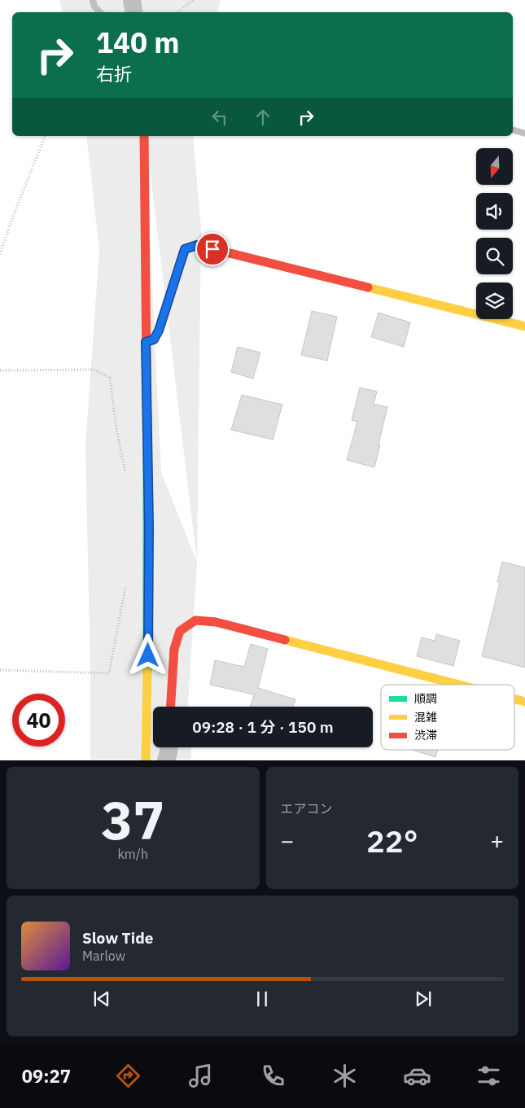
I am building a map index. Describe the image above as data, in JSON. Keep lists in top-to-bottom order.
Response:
{
  "legend": ["順調", "混雑", "渋滞"],
  "north": "bottom",
  "page": {
    "turn": ["140 m", "右折"],
    "limit": "40",
    "trip": "09:28 · 1 分 · 150 m",
    "tile": [
      ["37", "km/h"],
      "エアコン"
    ],
    "heat": ["−", "22°", "+"],
    "song": ["Slow Tide", "Marlow"],
    "tabs": "09:27"
  }
}
